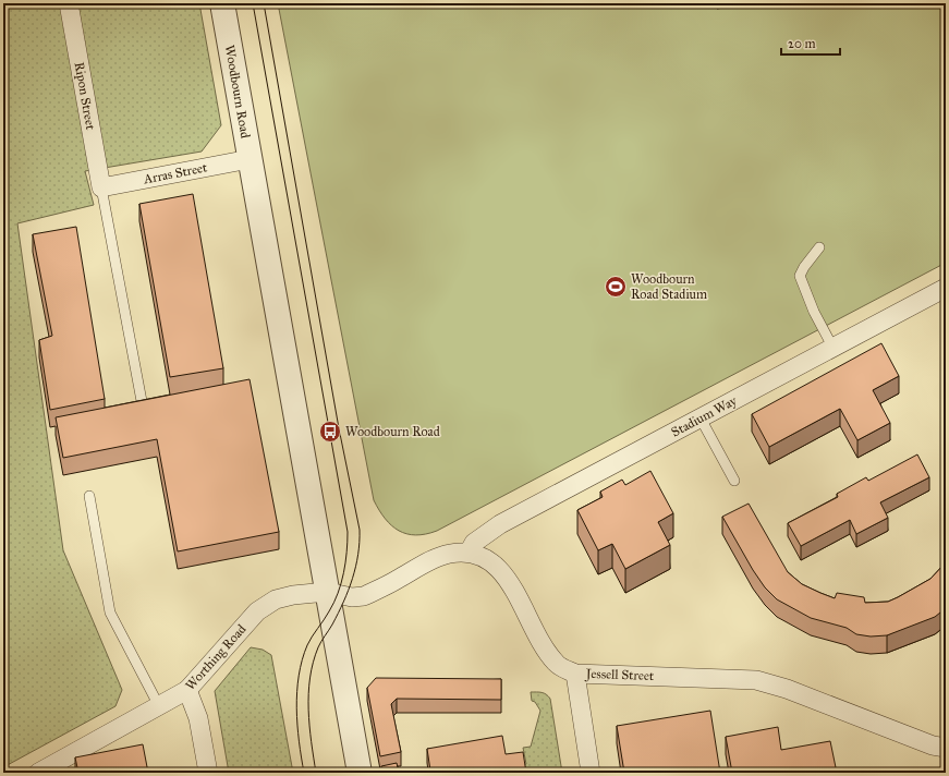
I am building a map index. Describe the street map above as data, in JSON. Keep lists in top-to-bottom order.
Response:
{
  "streets": {
    "street": [
      "Woodbourn Road",
      "Ripon Street",
      "Arras Street",
      "Stadium Way",
      "Worthing Road",
      "Jessell Street"
    ]
  },
  "crossings": [
    ["Woodbourn Road", "Arras Street"],
    ["Woodbourn Road", "Worthing Road"],
    ["Woodbourn Road", "Jessell Street"],
    ["Ripon Street", "Arras Street"],
    ["Stadium Way", "Jessell Street"],
    ["Worthing Road", "Jessell Street"]
  ],
  "places": {
    "sports": ["Woodbourn Road Stadium"],
    "bus stop": ["Woodbourn Road"]
  },
  "scale_bar": "20 m"
}
